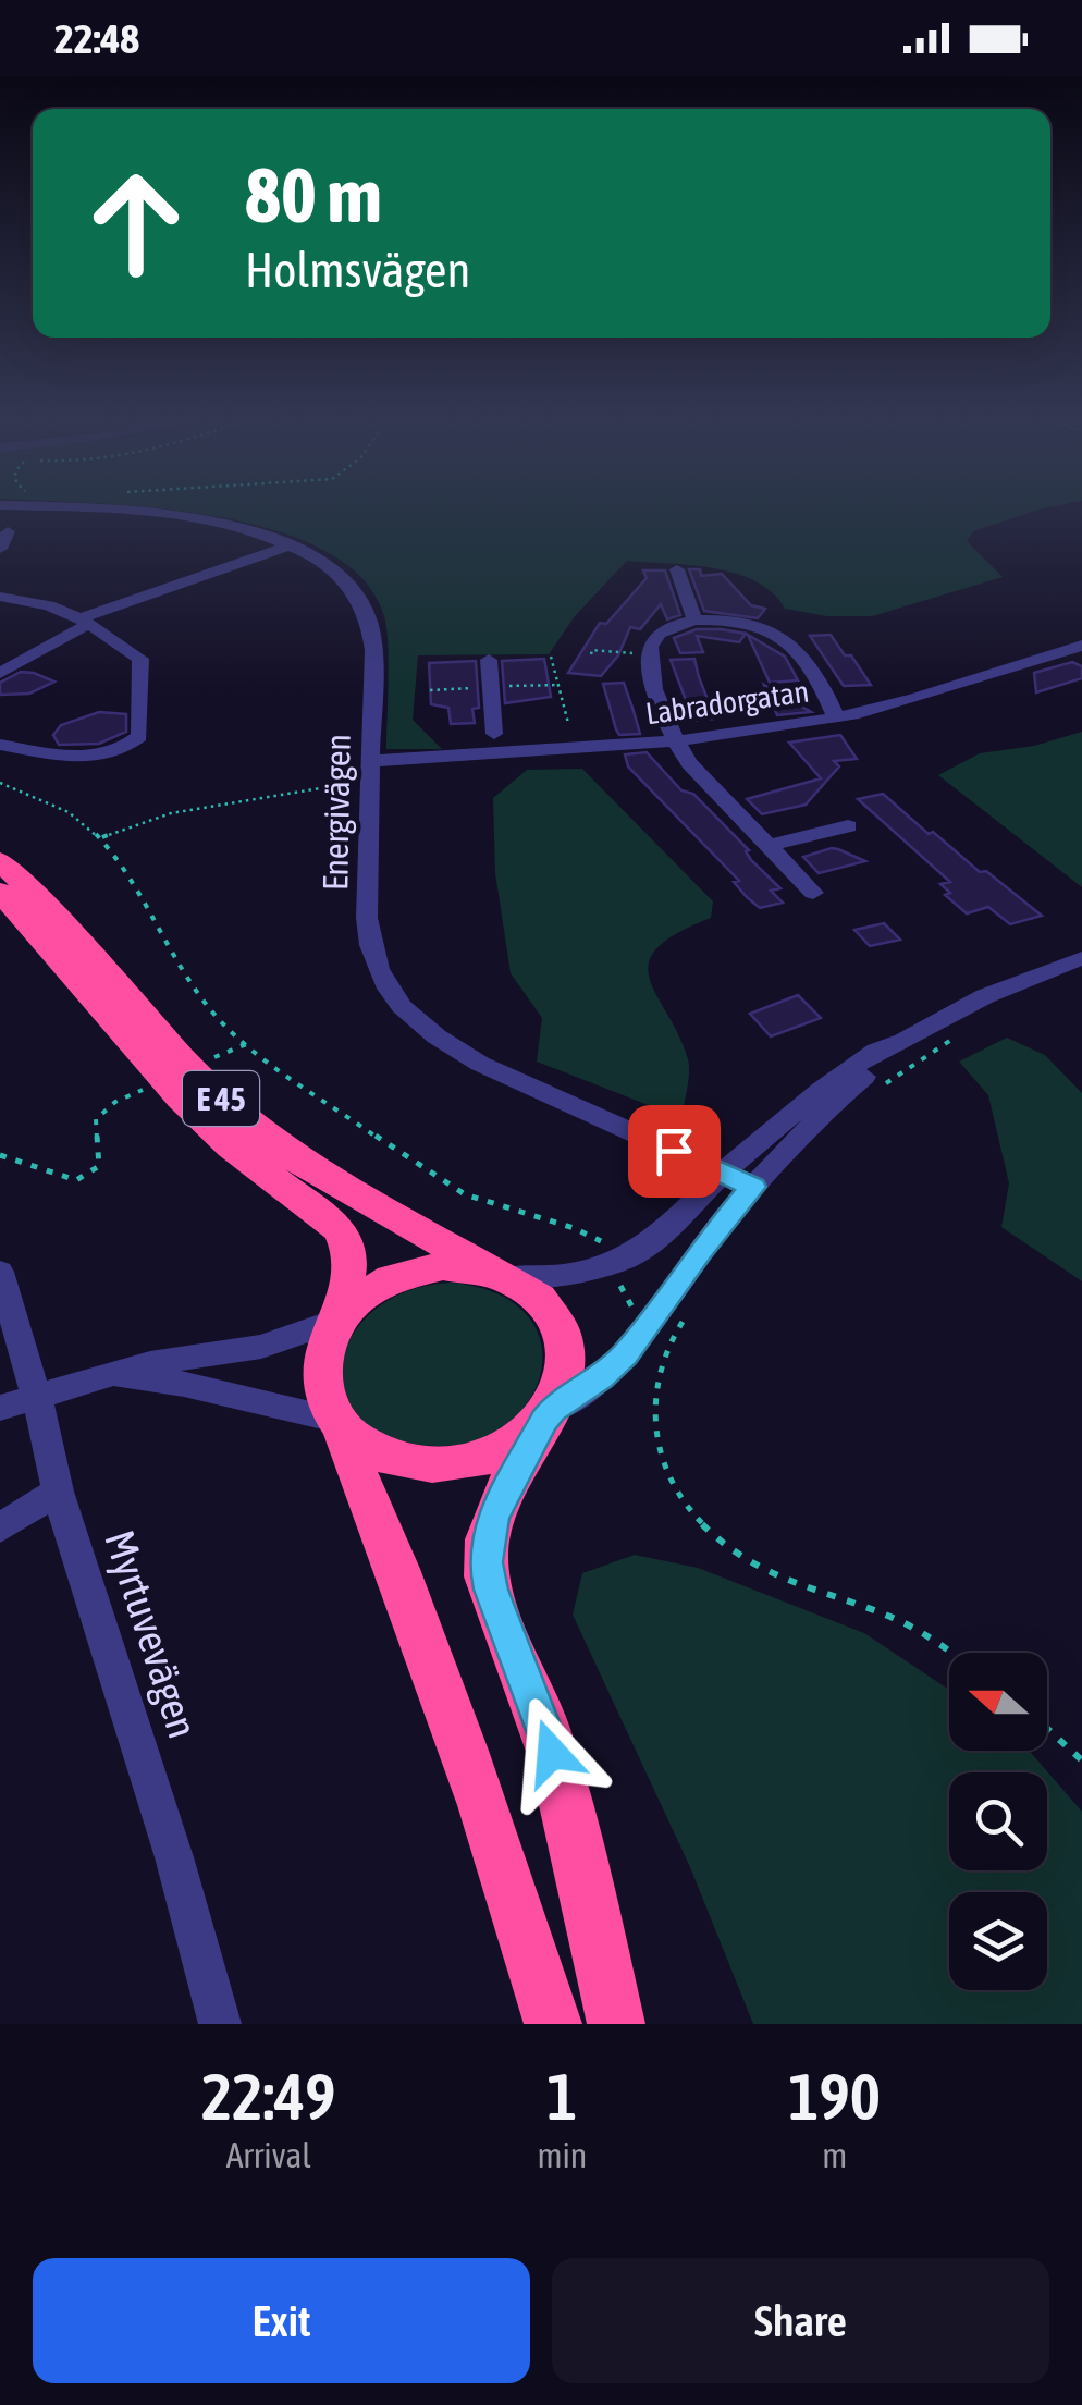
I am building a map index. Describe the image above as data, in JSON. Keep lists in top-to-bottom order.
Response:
{
  "streets": {
    "highway": ["E 45"],
    "street": ["Labradorgatan", "Energivägen", "Myrtuvevägen"]
  },
  "crossings": [
    ["Labradorgatan", "Energivägen"]
  ],
  "north": "left",
  "page": {
    "status": "22:48",
    "turn": ["80 m", "Holmsvägen"],
    "eta": [
      "22:49",
      "Arrival",
      "1",
      "min",
      "190",
      "m"
    ],
    "buttons": ["Exit", "Share"]
  }
}
